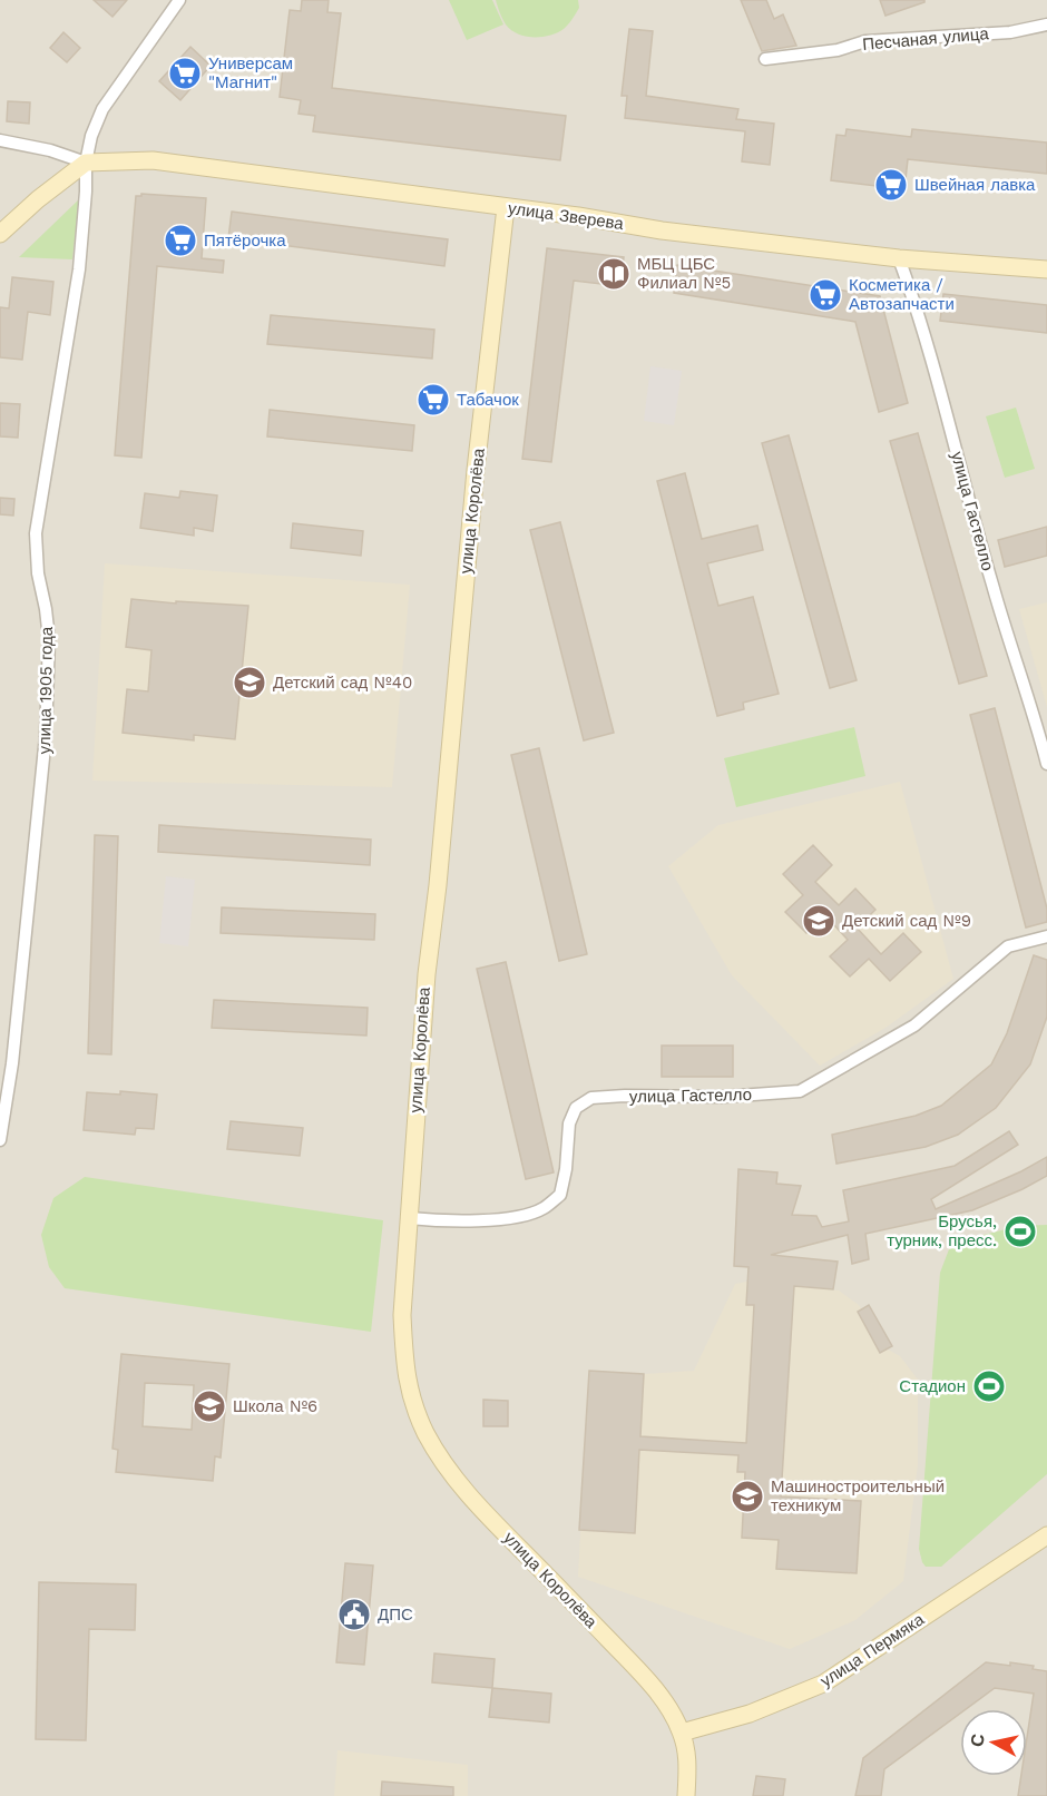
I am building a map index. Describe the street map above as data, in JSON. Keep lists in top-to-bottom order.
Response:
{
  "streets": {
    "main road": ["улица Зверева", "улица Королёва", "улица Пермяка"],
    "street": ["Песчаная улица", "улица Гастелло", "улица 1905 года"]
  },
  "crossings": [
    ["улица Зверева", "улица Королёва"],
    ["улица Зверева", "улица Гастелло"],
    ["улица Зверева", "улица 1905 года"],
    ["улица Королёва", "улица Гастелло"],
    ["улица Королёва", "улица Пермяка"]
  ],
  "places": {
    "supermarket": [
      "Универсам \"Магнит\"",
      "Швейная лавка",
      "Пятёрочка",
      "Косметика / Автозапчасти",
      "Табачок"
    ],
    "library": ["МБЦ ЦБС Филиал №5"],
    "school or university": [
      "Детский сад №40",
      "Детский сад №9",
      "Школа №6",
      "Машиностроительный техникум"
    ],
    "sports": ["Брусья, турник, пресс.", "Стадион"],
    "public building": ["ДПС"]
  },
  "north": "left"
}
